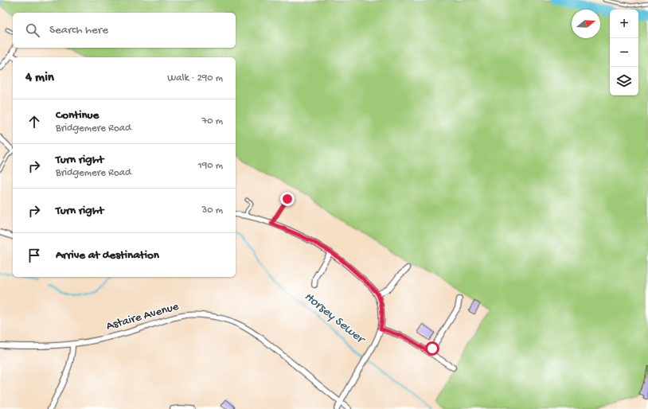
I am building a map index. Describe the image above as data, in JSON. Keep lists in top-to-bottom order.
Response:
{
  "streets": {
    "street": ["Astaire Avenue"]
  },
  "water": ["Horsey Sewer"],
  "north": "right",
  "page": {
    "map_buttons": ["+", "−"],
    "search": "Search here",
    "heading": ["4 min", "Walk · 290 m"],
    "list": [
      ["Continue", "Bridgemere Road", "70 m"],
      ["Turn right", "Bridgemere Road", "190 m"],
      ["Turn right", "30 m"],
      "Arrive at destination"
    ]
  }
}
